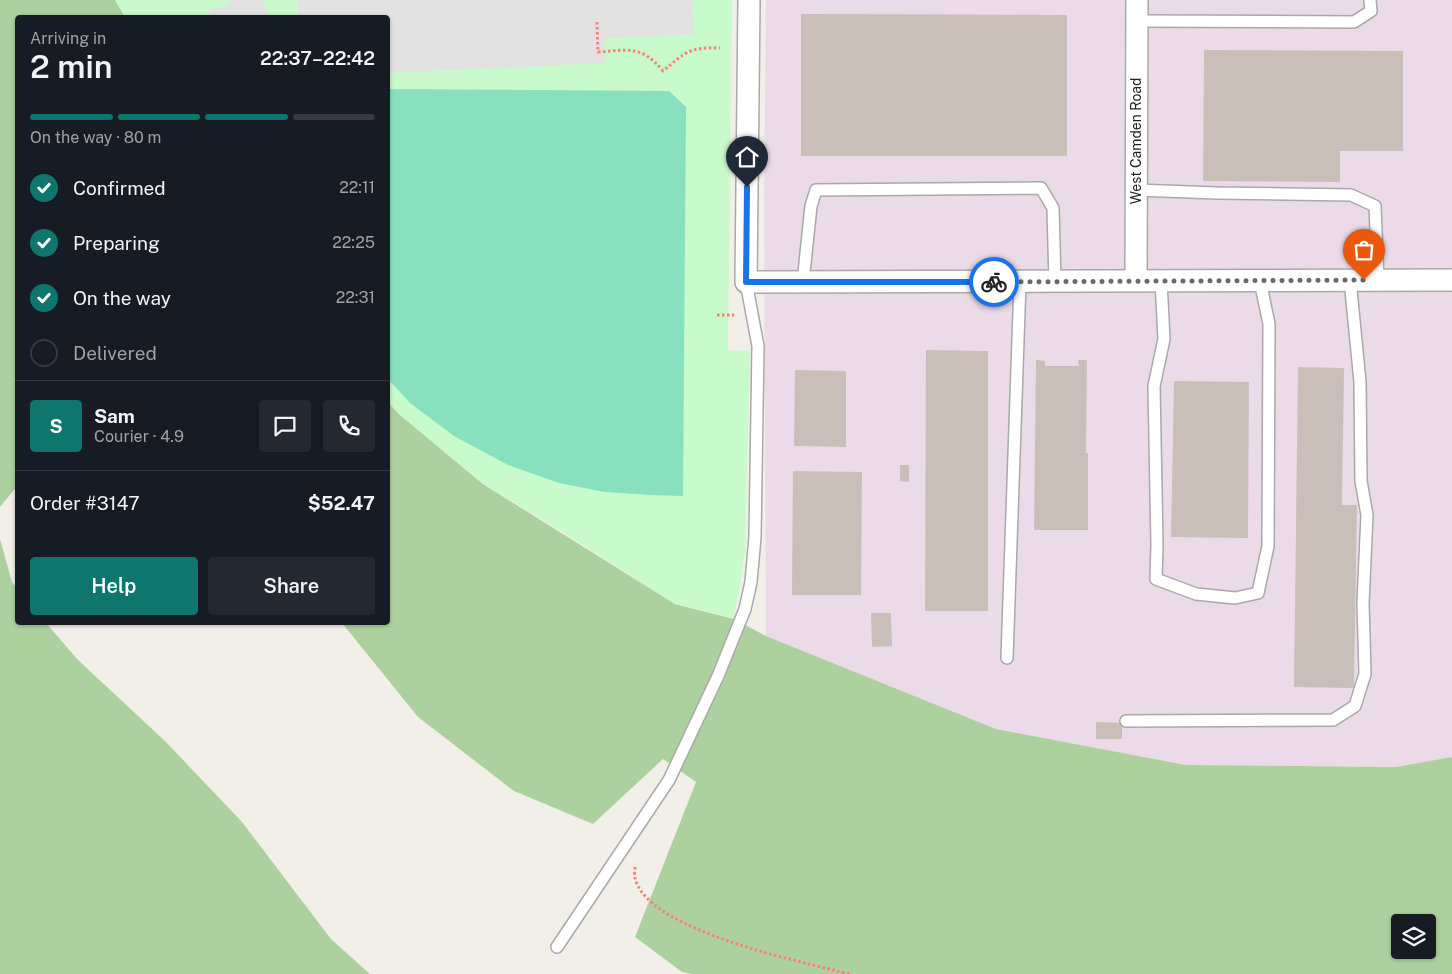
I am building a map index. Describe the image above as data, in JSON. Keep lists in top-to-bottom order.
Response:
{
  "streets": {
    "street": ["West Camden Road"]
  },
  "page": {
    "heading": ["2 min", "Arriving in", "22:37–22:42"],
    "panel": [
      "Sam",
      "Courier · 4.9",
      "Order #3147",
      "$52.47"
    ],
    "bar": "On the way · 80 m",
    "list": [
      ["Confirmed", "22:11"],
      ["Preparing", "22:25"],
      ["On the way", "22:31"],
      "Delivered"
    ],
    "round": "S",
    "buttons": ["Help", "Share"]
  }
}
